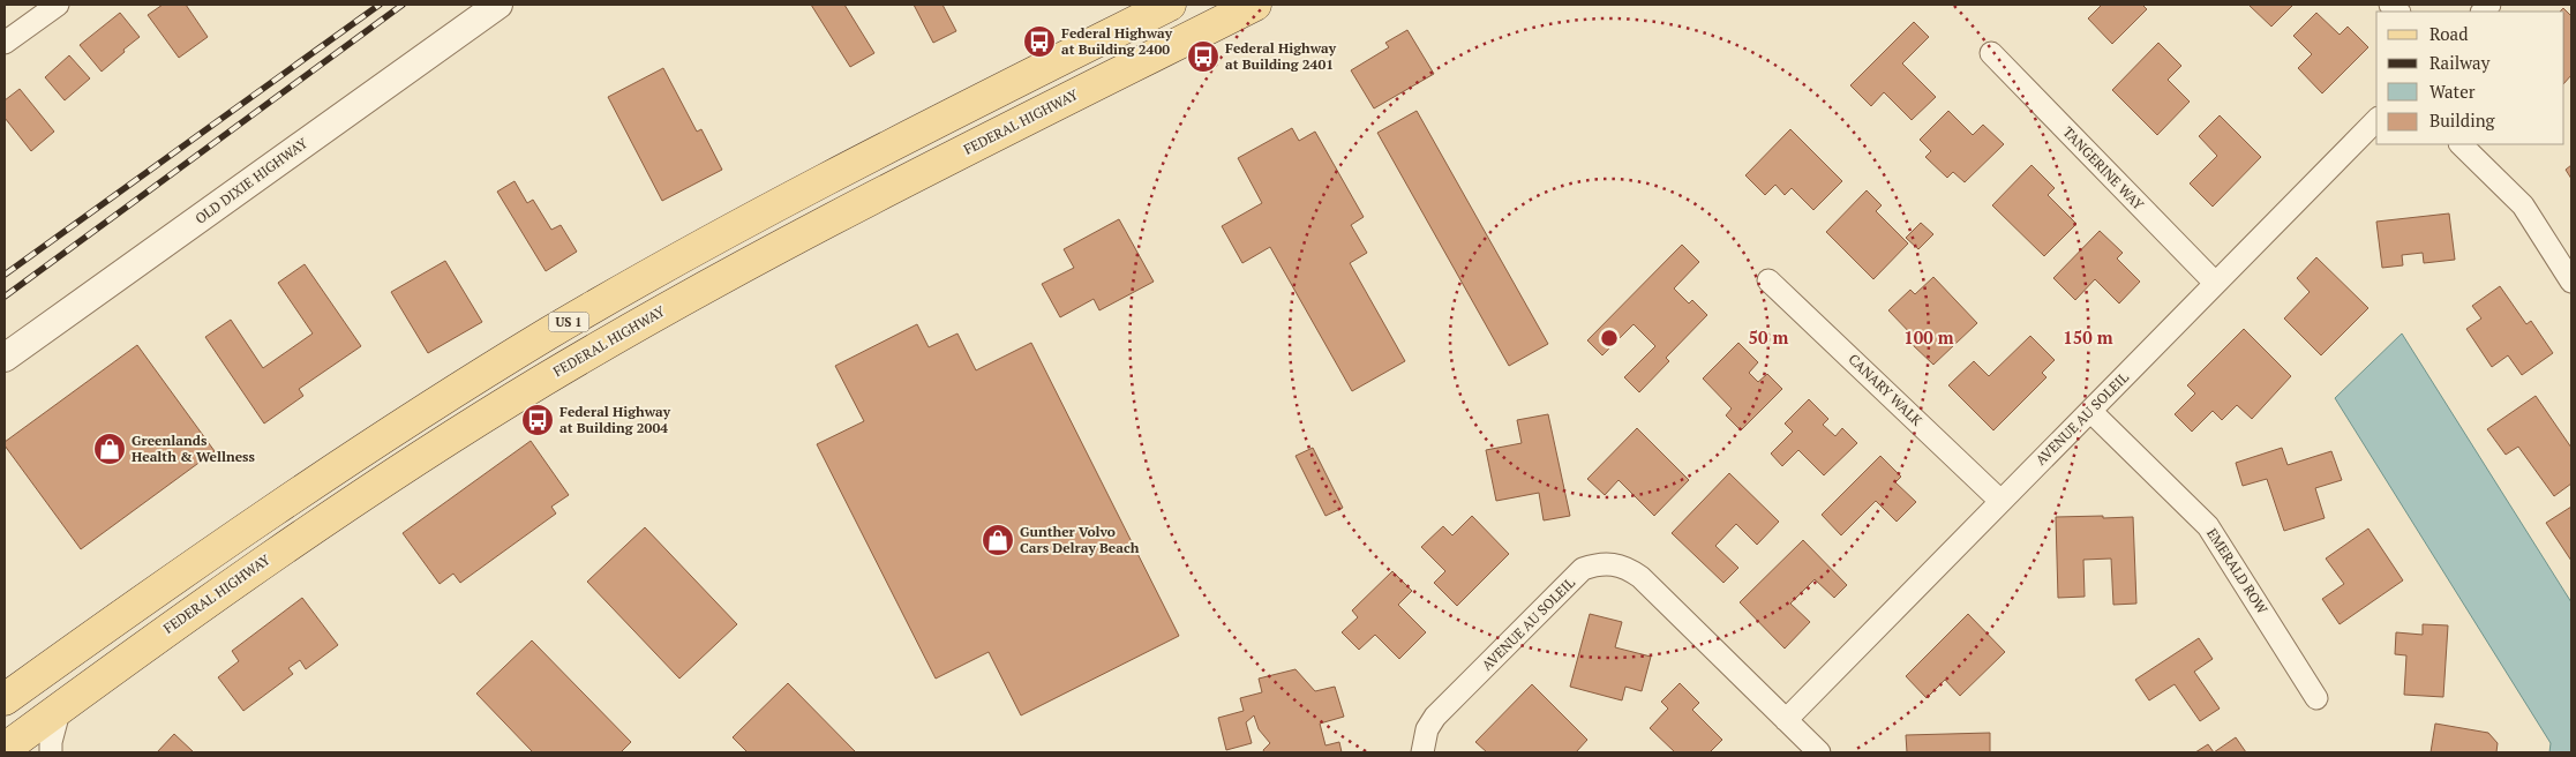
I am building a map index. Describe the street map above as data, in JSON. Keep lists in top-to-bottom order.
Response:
{
  "streets": {
    "main road": ["FEDERAL HIGHWAY", "US 1"],
    "street": [
      "TANGERINE WAY",
      "OLD DIXIE HIGHWAY",
      "CANARY WALK",
      "AVENUE AU SOLEIL",
      "EMERALD ROW"
    ]
  },
  "crossings": [
    ["TANGERINE WAY", "AVENUE AU SOLEIL"],
    ["CANARY WALK", "AVENUE AU SOLEIL"],
    ["AVENUE AU SOLEIL", "EMERALD ROW"]
  ],
  "places": {
    "bus stop": ["Federal Highway at Building 2400", "Federal Highway at Building 2401", "Federal Highway at Building 2004"],
    "shop": ["Greenlands Health & Wellness", "Gunther Volvo Cars Delray Beach"]
  },
  "legend": [
    "Road",
    "Railway",
    "Water",
    "Building"
  ],
  "rings": ["50 m", "100 m", "150 m"]
}
